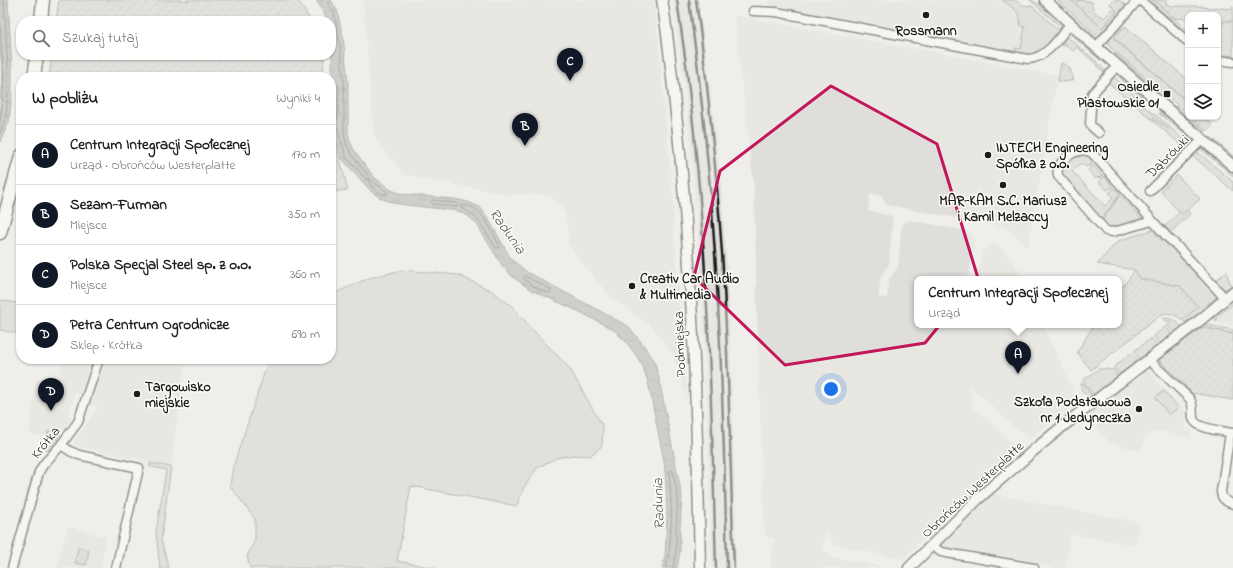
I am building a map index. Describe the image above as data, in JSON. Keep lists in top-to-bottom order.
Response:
{
  "streets": {
    "street": [
      "Dąbrówki",
      "Podmiejska",
      "Krótka",
      "Obrońców Westerplatte"
    ]
  },
  "water": ["Radunia"],
  "places": {
    "other": [
      "Rossmann",
      "INTECH Engineering Spółka z o.o.",
      "MAR-KAM S.C. Mariusz i Kamil Melzaccy",
      "Creativ Car Audio & Multimedia",
      "Targowisko miejskie",
      "Szkoła Podstawowa nr 1 Jedyneczka"
    ],
    "transit": ["Osiedle Piastowskie 01"]
  },
  "page": {
    "map_buttons": ["+", "−"],
    "search": "Szukaj tutaj",
    "pins": [
      "C",
      "B",
      "A",
      "D"
    ],
    "heading": ["W pobliżu", "Wyniki: 4"],
    "list": [
      {
        "mark": "A",
        "name": "Centrum Integracji Społecznej",
        "note": "Urząd · Obrońców Westerplatte",
        "value": "170 m"
      },
      {
        "mark": "B",
        "name": "Sezam-Furman",
        "note": "Miejsce",
        "value": "350 m"
      },
      {
        "mark": "C",
        "name": "Polska Specjal Steel sp. z o.o.",
        "note": "Miejsce",
        "value": "360 m"
      },
      {
        "mark": "D",
        "name": "Petra Centrum Ogrodnicze",
        "note": "Sklep · Krótka",
        "value": "690 m"
      }
    ],
    "popup": ["Centrum Integracji Społecznej", "Urząd"]
  }
}
